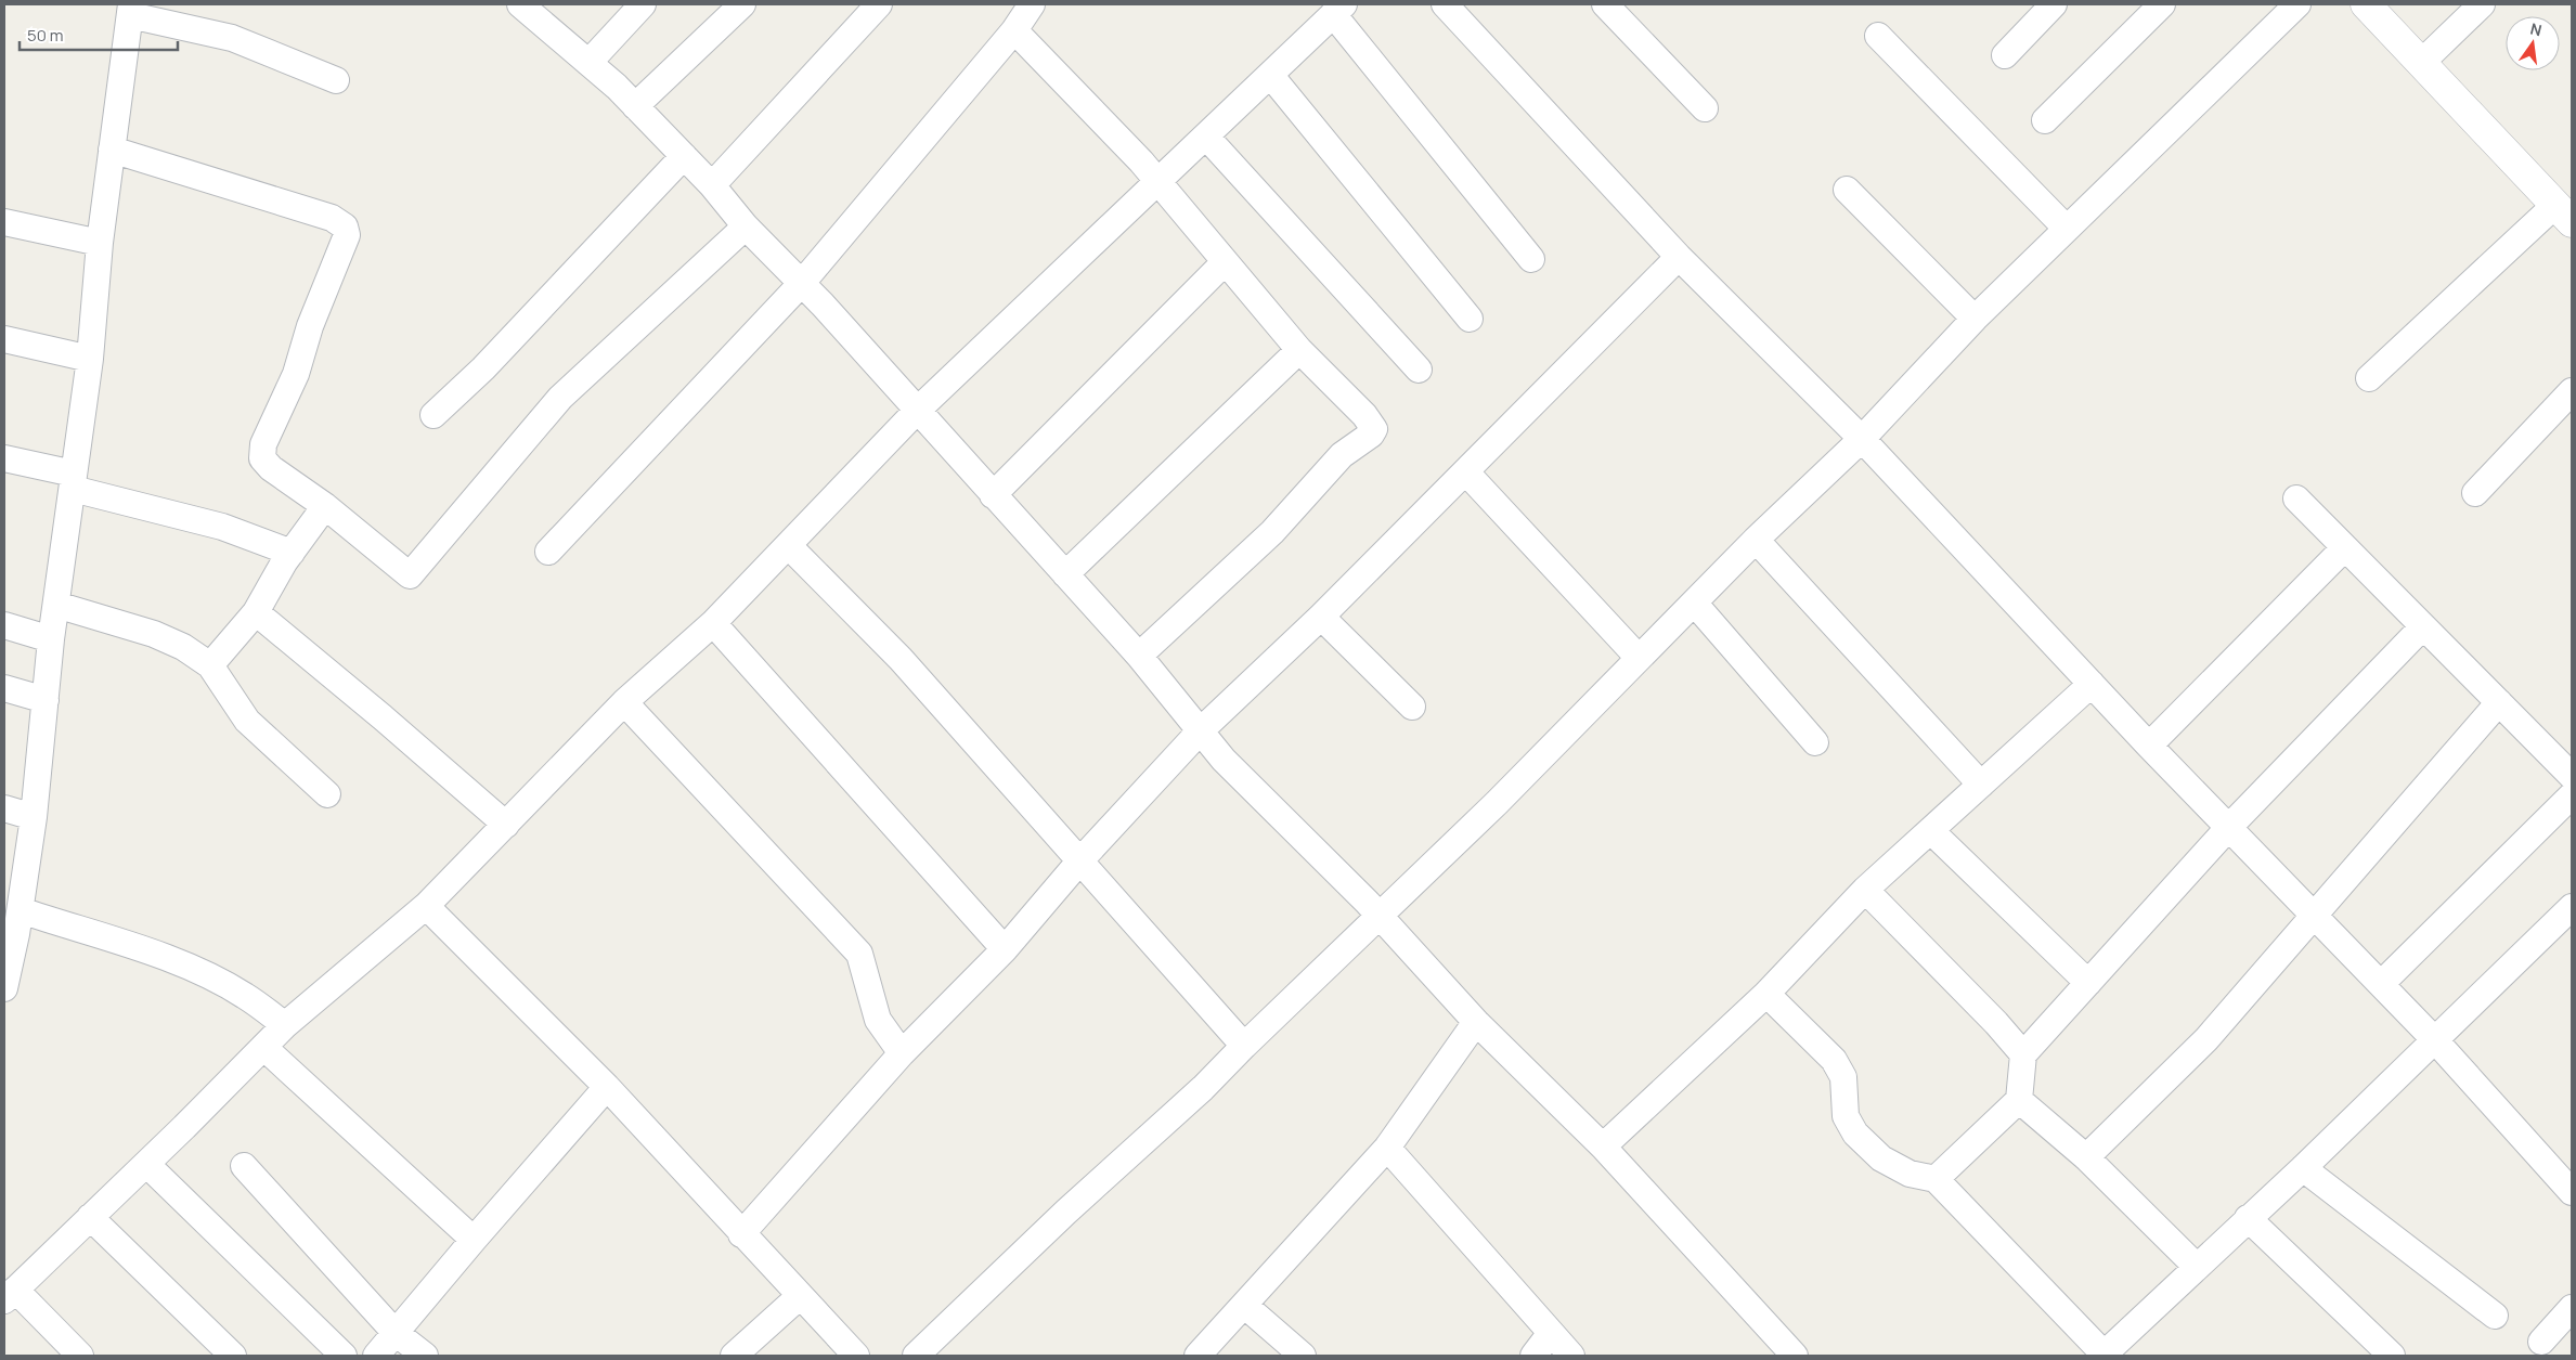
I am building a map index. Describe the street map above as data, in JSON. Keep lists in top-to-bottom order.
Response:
{
  "scale_bar": "50 m",
  "north": "top"
}
